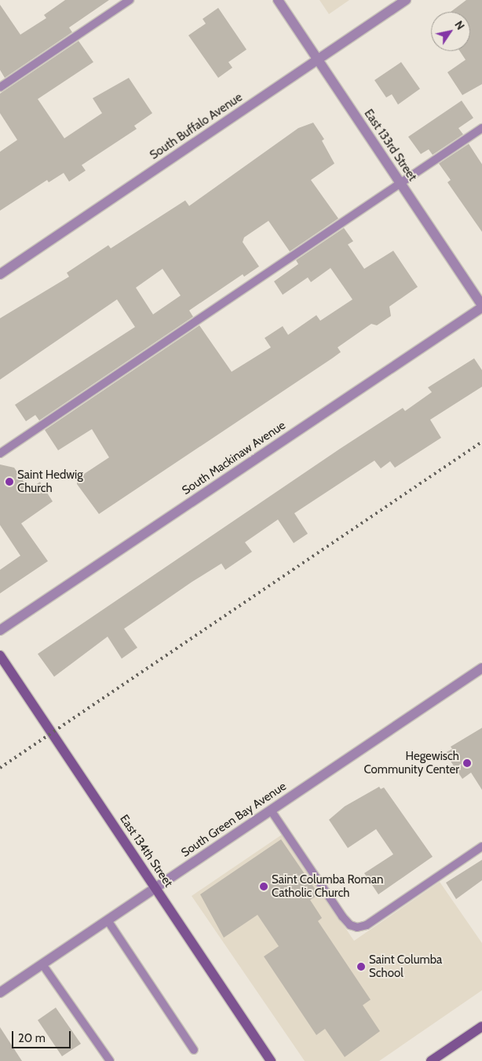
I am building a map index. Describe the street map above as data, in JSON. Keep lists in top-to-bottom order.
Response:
{
  "streets": {
    "street": [
      "South Buffalo Avenue",
      "East 133rd Street",
      "South Mackinaw Avenue",
      "South Green Bay Avenue",
      "East 134th Street"
    ]
  },
  "crossings": [
    ["South Buffalo Avenue", "East 133rd Street"],
    ["East 133rd Street", "South Mackinaw Avenue"],
    ["South Green Bay Avenue", "East 134th Street"]
  ],
  "places": [
    "Saint Hedwig Church",
    "Hegewisch Community Center",
    "Saint Columba Roman Catholic Church",
    "Saint Columba School"
  ],
  "scale_bar": "20 m",
  "north": "top right"
}
